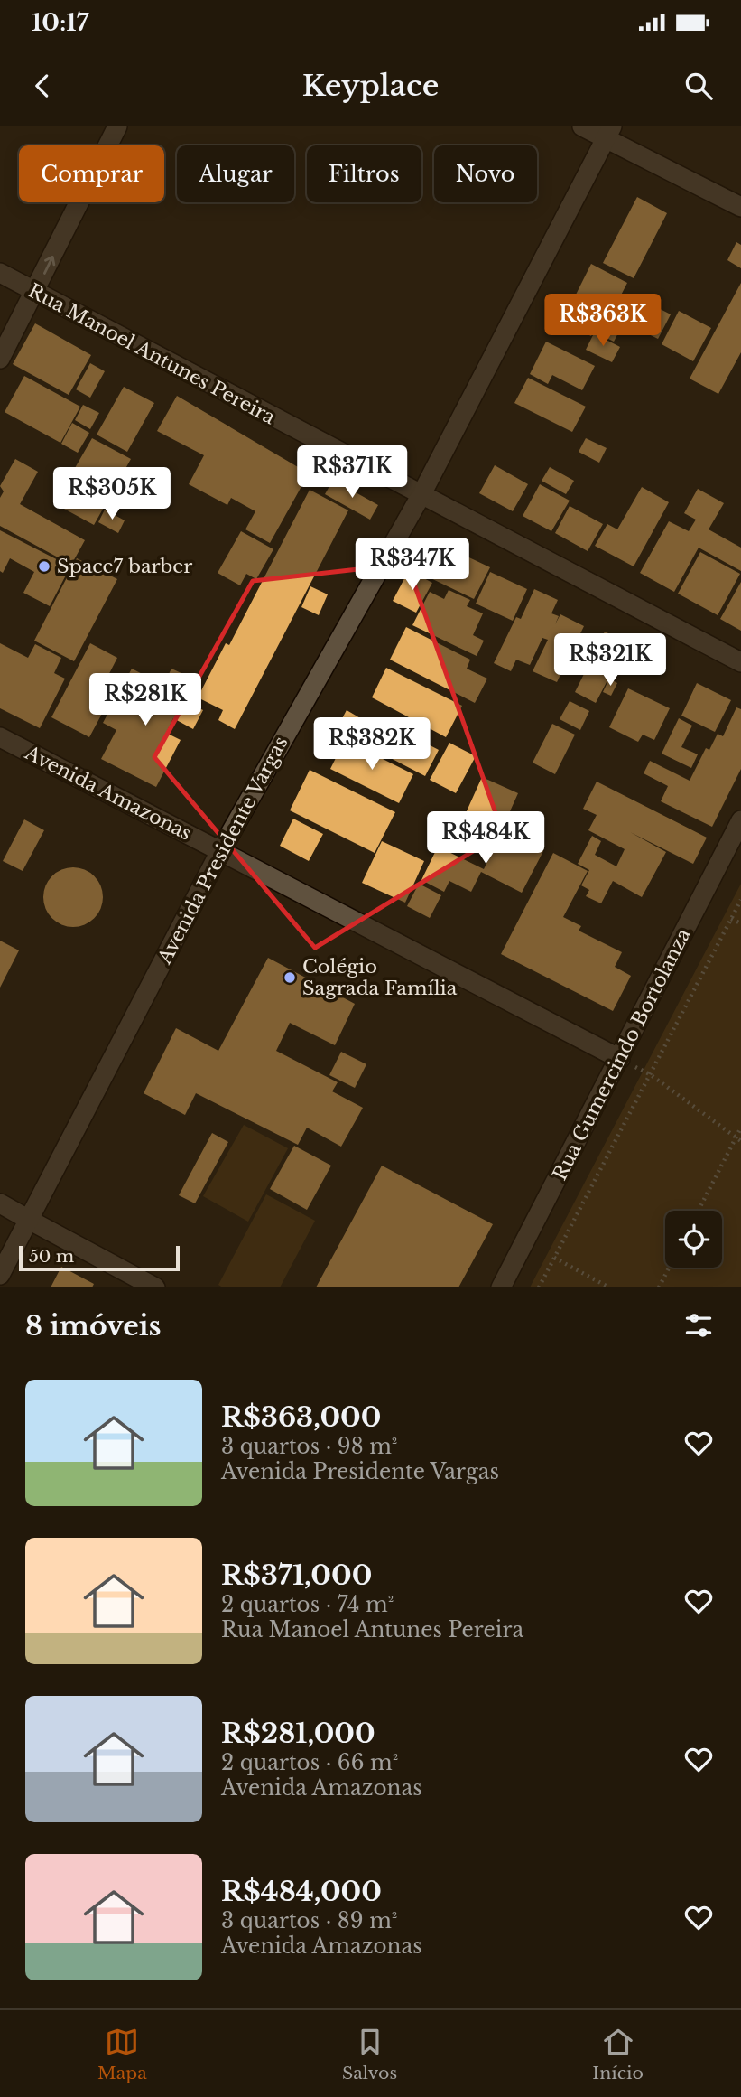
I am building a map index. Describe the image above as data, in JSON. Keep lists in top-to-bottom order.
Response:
{
  "streets": {
    "street": [
      "Rua Manoel Antunes Pereira",
      "Avenida Amazonas",
      "Avenida Presidente Vargas",
      "Rua Gumercindo Bortolanza"
    ]
  },
  "crossings": [
    ["Rua Manoel Antunes Pereira", "Avenida Presidente Vargas"],
    ["Avenida Amazonas", "Avenida Presidente Vargas"],
    ["Avenida Amazonas", "Rua Gumercindo Bortolanza"]
  ],
  "places": ["Space7 barber", "Colégio Sagrada Família"],
  "scale_bar": "50 m",
  "page": {
    "status": "10:17",
    "header": "Keyplace",
    "chip": [
      "Comprar",
      "Alugar",
      "Filtros",
      "Novo"
    ],
    "price": [
      "R$363K",
      "R$371K",
      "R$305K",
      "R$347K",
      "R$321K",
      "R$281K",
      "R$382K",
      "R$484K"
    ],
    "scale": "50 m",
    "heading": "8 imóveis",
    "list": [
      {
        "name": "R$363,000",
        "note": "3 quartos · 98 m² · Avenida Presidente Vargas"
      },
      {
        "name": "R$371,000",
        "note": "2 quartos · 74 m² · Rua Manoel Antunes Pereira"
      },
      {
        "name": "R$281,000",
        "note": "2 quartos · 66 m² · Avenida Amazonas"
      },
      {
        "name": "R$484,000",
        "note": "3 quartos · 89 m² · Avenida Amazonas"
      }
    ],
    "tabs": ["Mapa", "Salvos", "Início"]
  }
}
